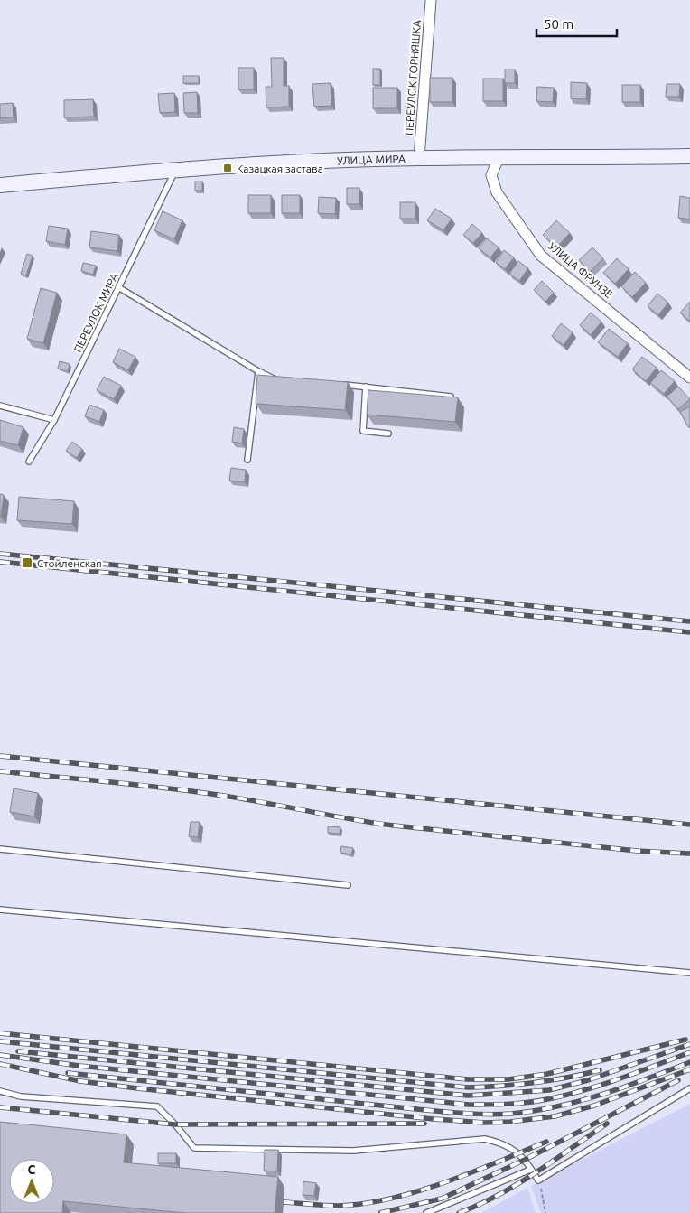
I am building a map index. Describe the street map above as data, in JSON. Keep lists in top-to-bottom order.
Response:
{
  "streets": {
    "main road": ["УЛИЦА МИРА"],
    "street": ["ПЕРЕУЛОК ГОРНЯШКА", "УЛИЦА ФРУНЗЕ"],
    "lane": ["ПЕРЕУЛОК МИРА"]
  },
  "crossings": [
    ["ПЕРЕУЛОК ГОРНЯШКА", "УЛИЦА МИРА"],
    ["УЛИЦА МИРА", "УЛИЦА ФРУНЗЕ"],
    ["УЛИЦА МИРА", "ПЕРЕУЛОК МИРА"]
  ],
  "places": {
    "transit": ["Казацкая застава", "Стойленская"]
  },
  "scale_bar": "50 m",
  "north": "top"
}
